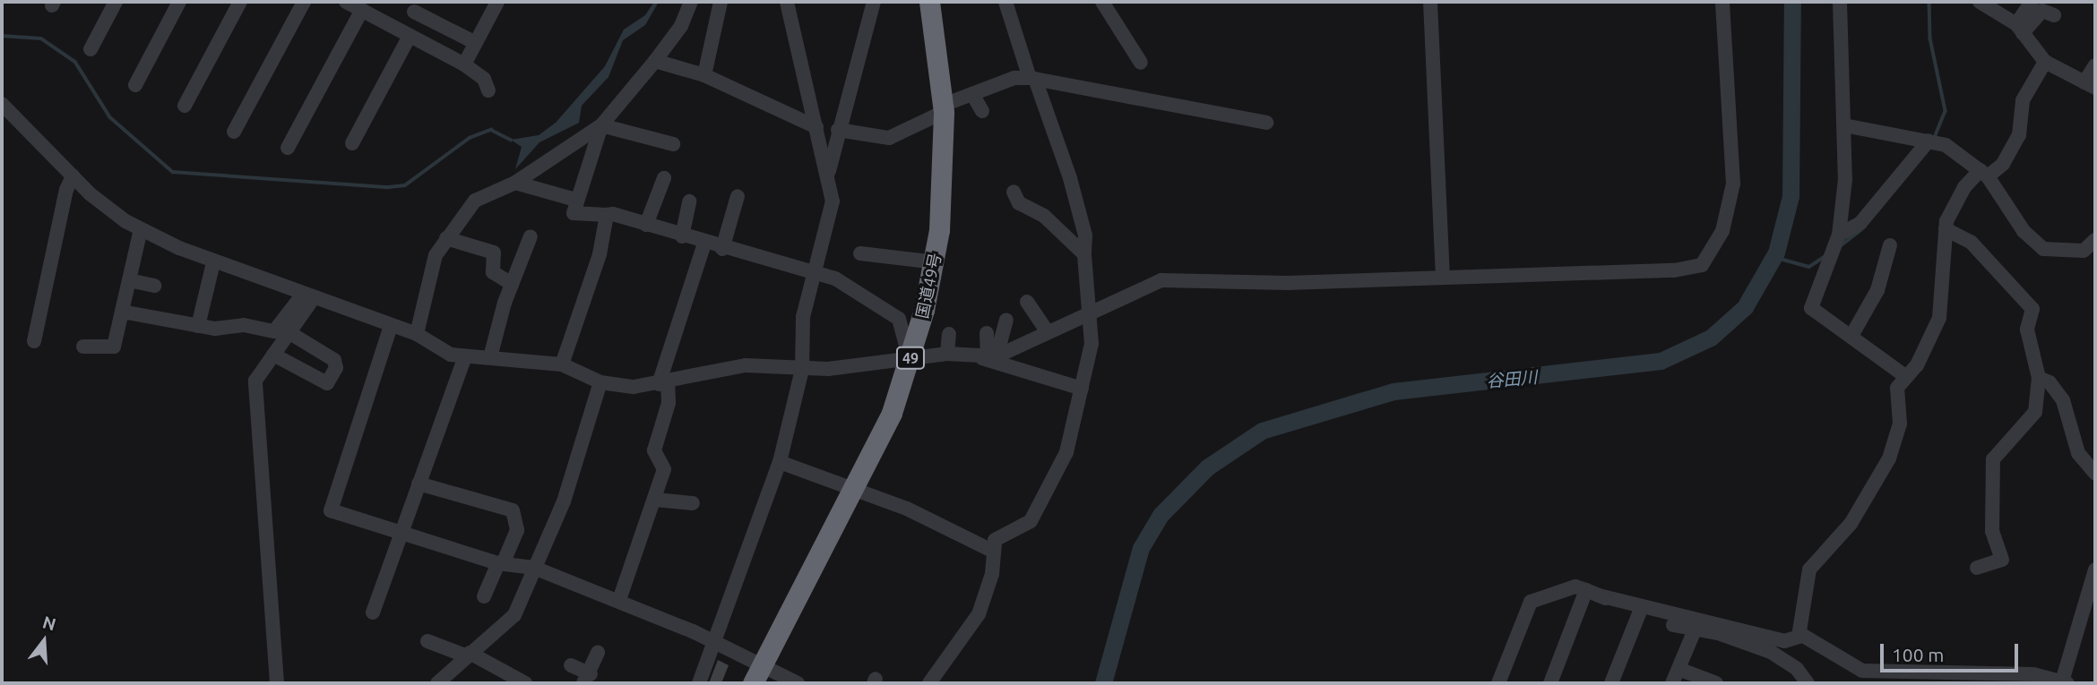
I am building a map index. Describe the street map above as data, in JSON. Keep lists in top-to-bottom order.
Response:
{
  "streets": {
    "highway": ["国道49号", "49"]
  },
  "water": ["谷田川"],
  "scale_bar": "100 m",
  "north": "top"
}
